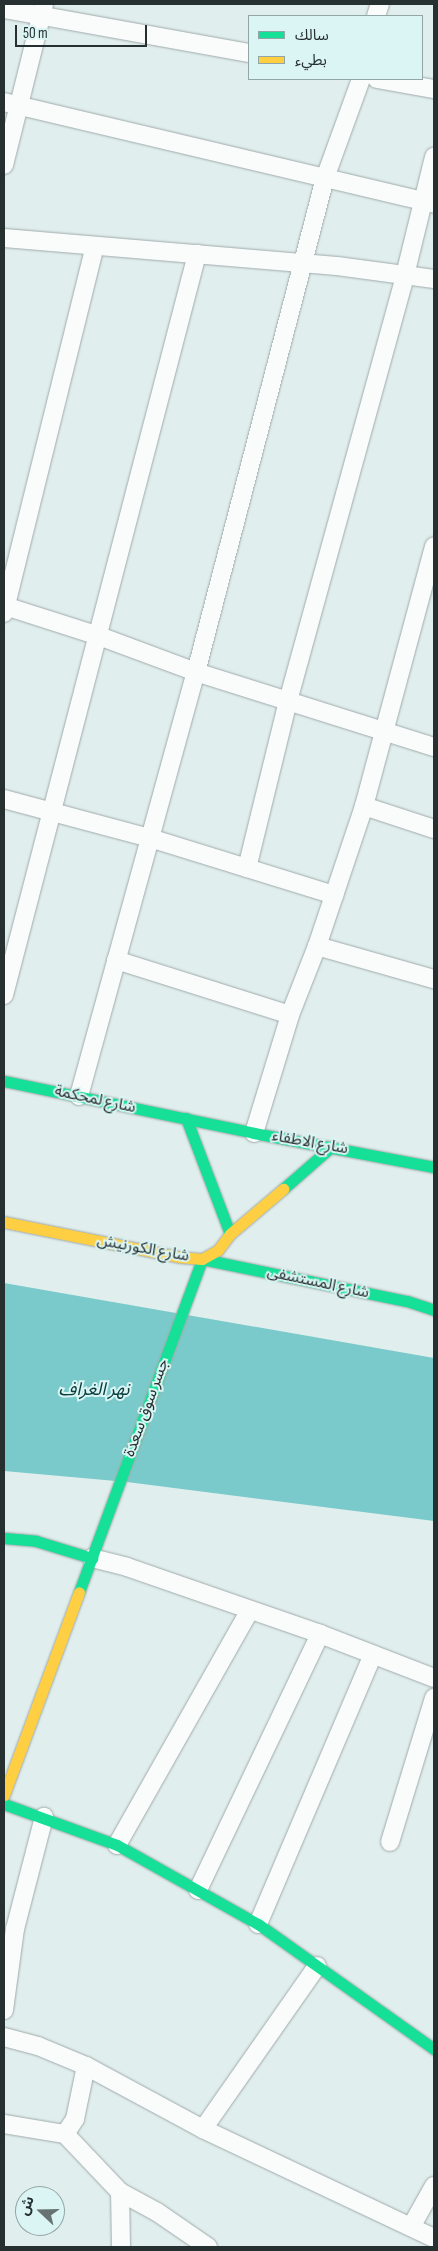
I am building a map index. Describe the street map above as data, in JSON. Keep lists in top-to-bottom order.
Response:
{
  "streets": {
    "street": [
      "شارع لمحكمة",
      "شارع الاطفاء",
      "شارع الكورنيش",
      "شارع المستشفى",
      "جسر سوق سعدة"
    ]
  },
  "crossings": [
    ["شارع لمحكمة", "شارع الاطفاء"],
    ["شارع الاطفاء", "شارع الكورنيش"],
    ["شارع الكورنيش", "شارع المستشفى"],
    ["شارع الكورنيش", "جسر سوق سعدة"],
    ["شارع المستشفى", "جسر سوق سعدة"]
  ],
  "water": ["نهر الغراف"],
  "legend": ["سالك", "بطيء"],
  "scale_bar": "50 m",
  "north": "left"
}
